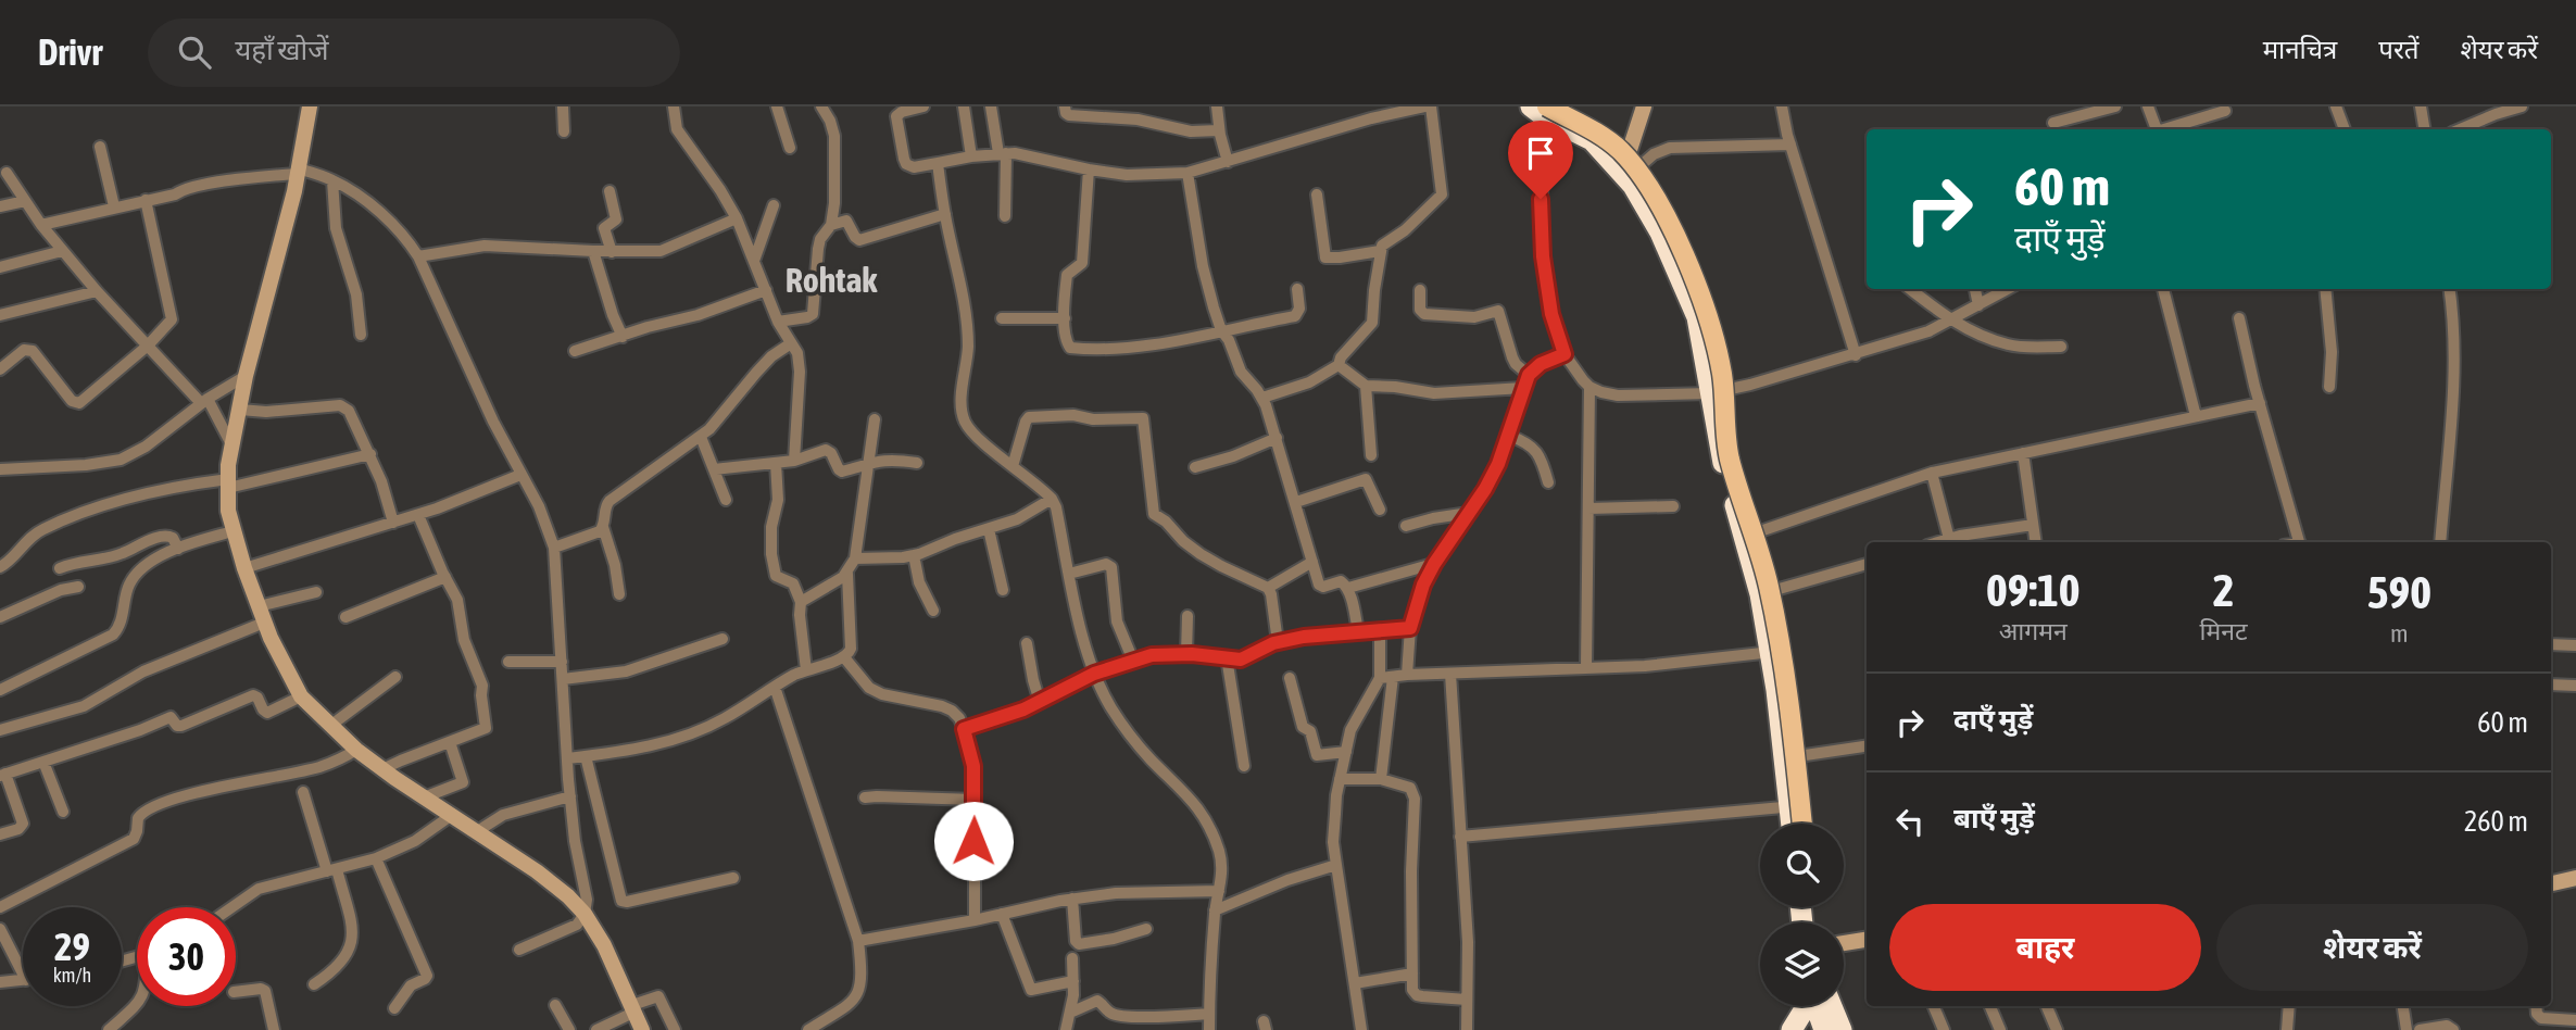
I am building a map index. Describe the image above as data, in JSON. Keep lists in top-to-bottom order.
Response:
{
  "districts": ["Rohtak"],
  "page": {
    "header": "Drivr",
    "search": "यहाँ खोजें",
    "nav": ["मानचित्र", "परतें", "शेयर करें"],
    "turn": ["60 m", "दाएँ मुड़ें"],
    "eta": [
      "09:10",
      "आगमन",
      "2",
      "मिनट",
      "590",
      "m"
    ],
    "list": [
      {
        "name": "दाएँ मुड़ें",
        "value": "60 m"
      },
      {
        "name": "बाएँ मुड़ें",
        "value": "260 m"
      }
    ],
    "buttons": ["बाहर", "शेयर करें"],
    "speed": "29 km/h",
    "limit": "30"
  }
}
